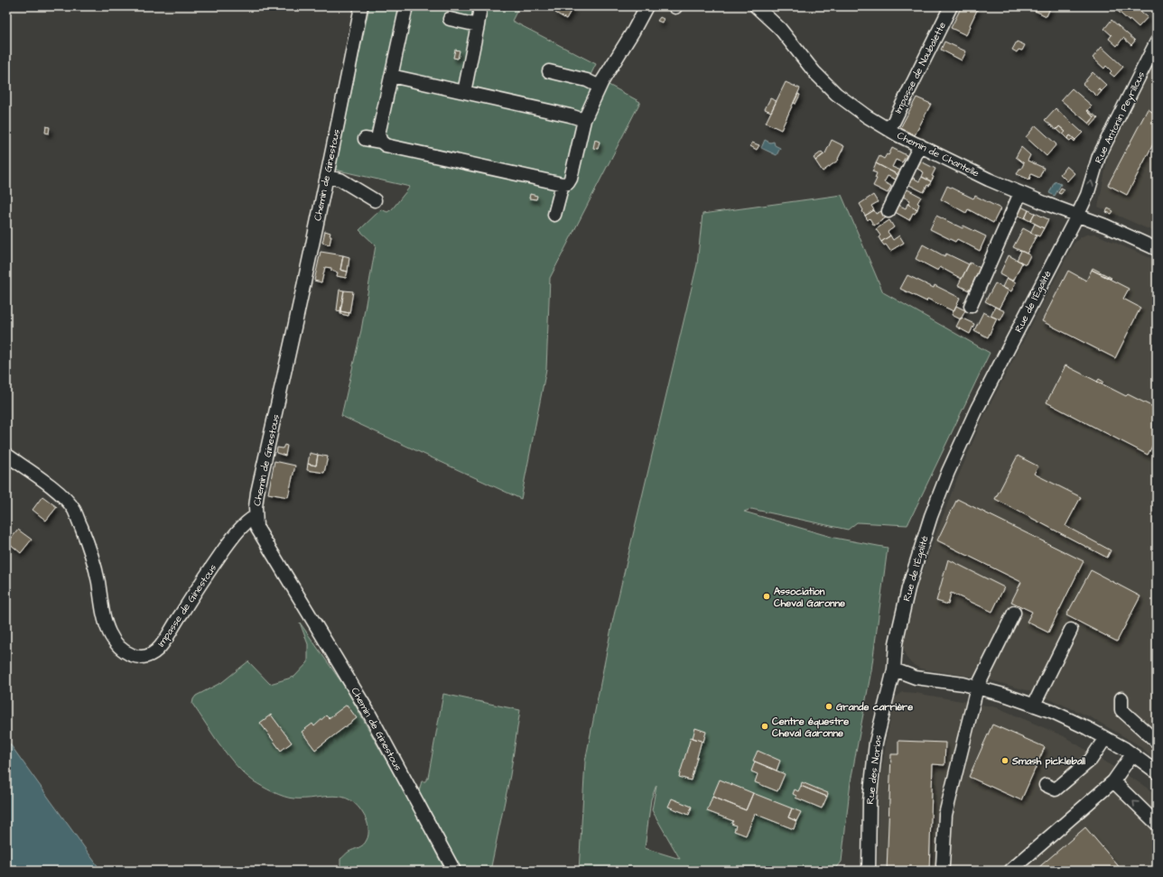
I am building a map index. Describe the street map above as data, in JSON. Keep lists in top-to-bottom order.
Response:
{
  "streets": {
    "street": [
      "Impasse de Naubalette",
      "Rue Antonin Peyrillous",
      "Chemin de Chantelle",
      "Chemin de Ginestous",
      "Rue de l'Égalité",
      "Impasse de Ginestous",
      "Rue des Norias"
    ]
  },
  "crossings": [
    ["Impasse de Naubalette", "Chemin de Chantelle"],
    ["Rue Antonin Peyrillous", "Chemin de Chantelle"],
    ["Rue Antonin Peyrillous", "Rue de l'Égalité"],
    ["Chemin de Chantelle", "Rue de l'Égalité"],
    ["Chemin de Ginestous", "Impasse de Ginestous"],
    ["Rue de l'Égalité", "Rue des Norias"]
  ],
  "one_way": ["Rue Antonin Peyrillous"],
  "places": [
    "Association Cheval Garonne",
    "Grande carrière",
    "Centre équestre Cheval Garonne",
    "Smash pickleball"
  ]
}
